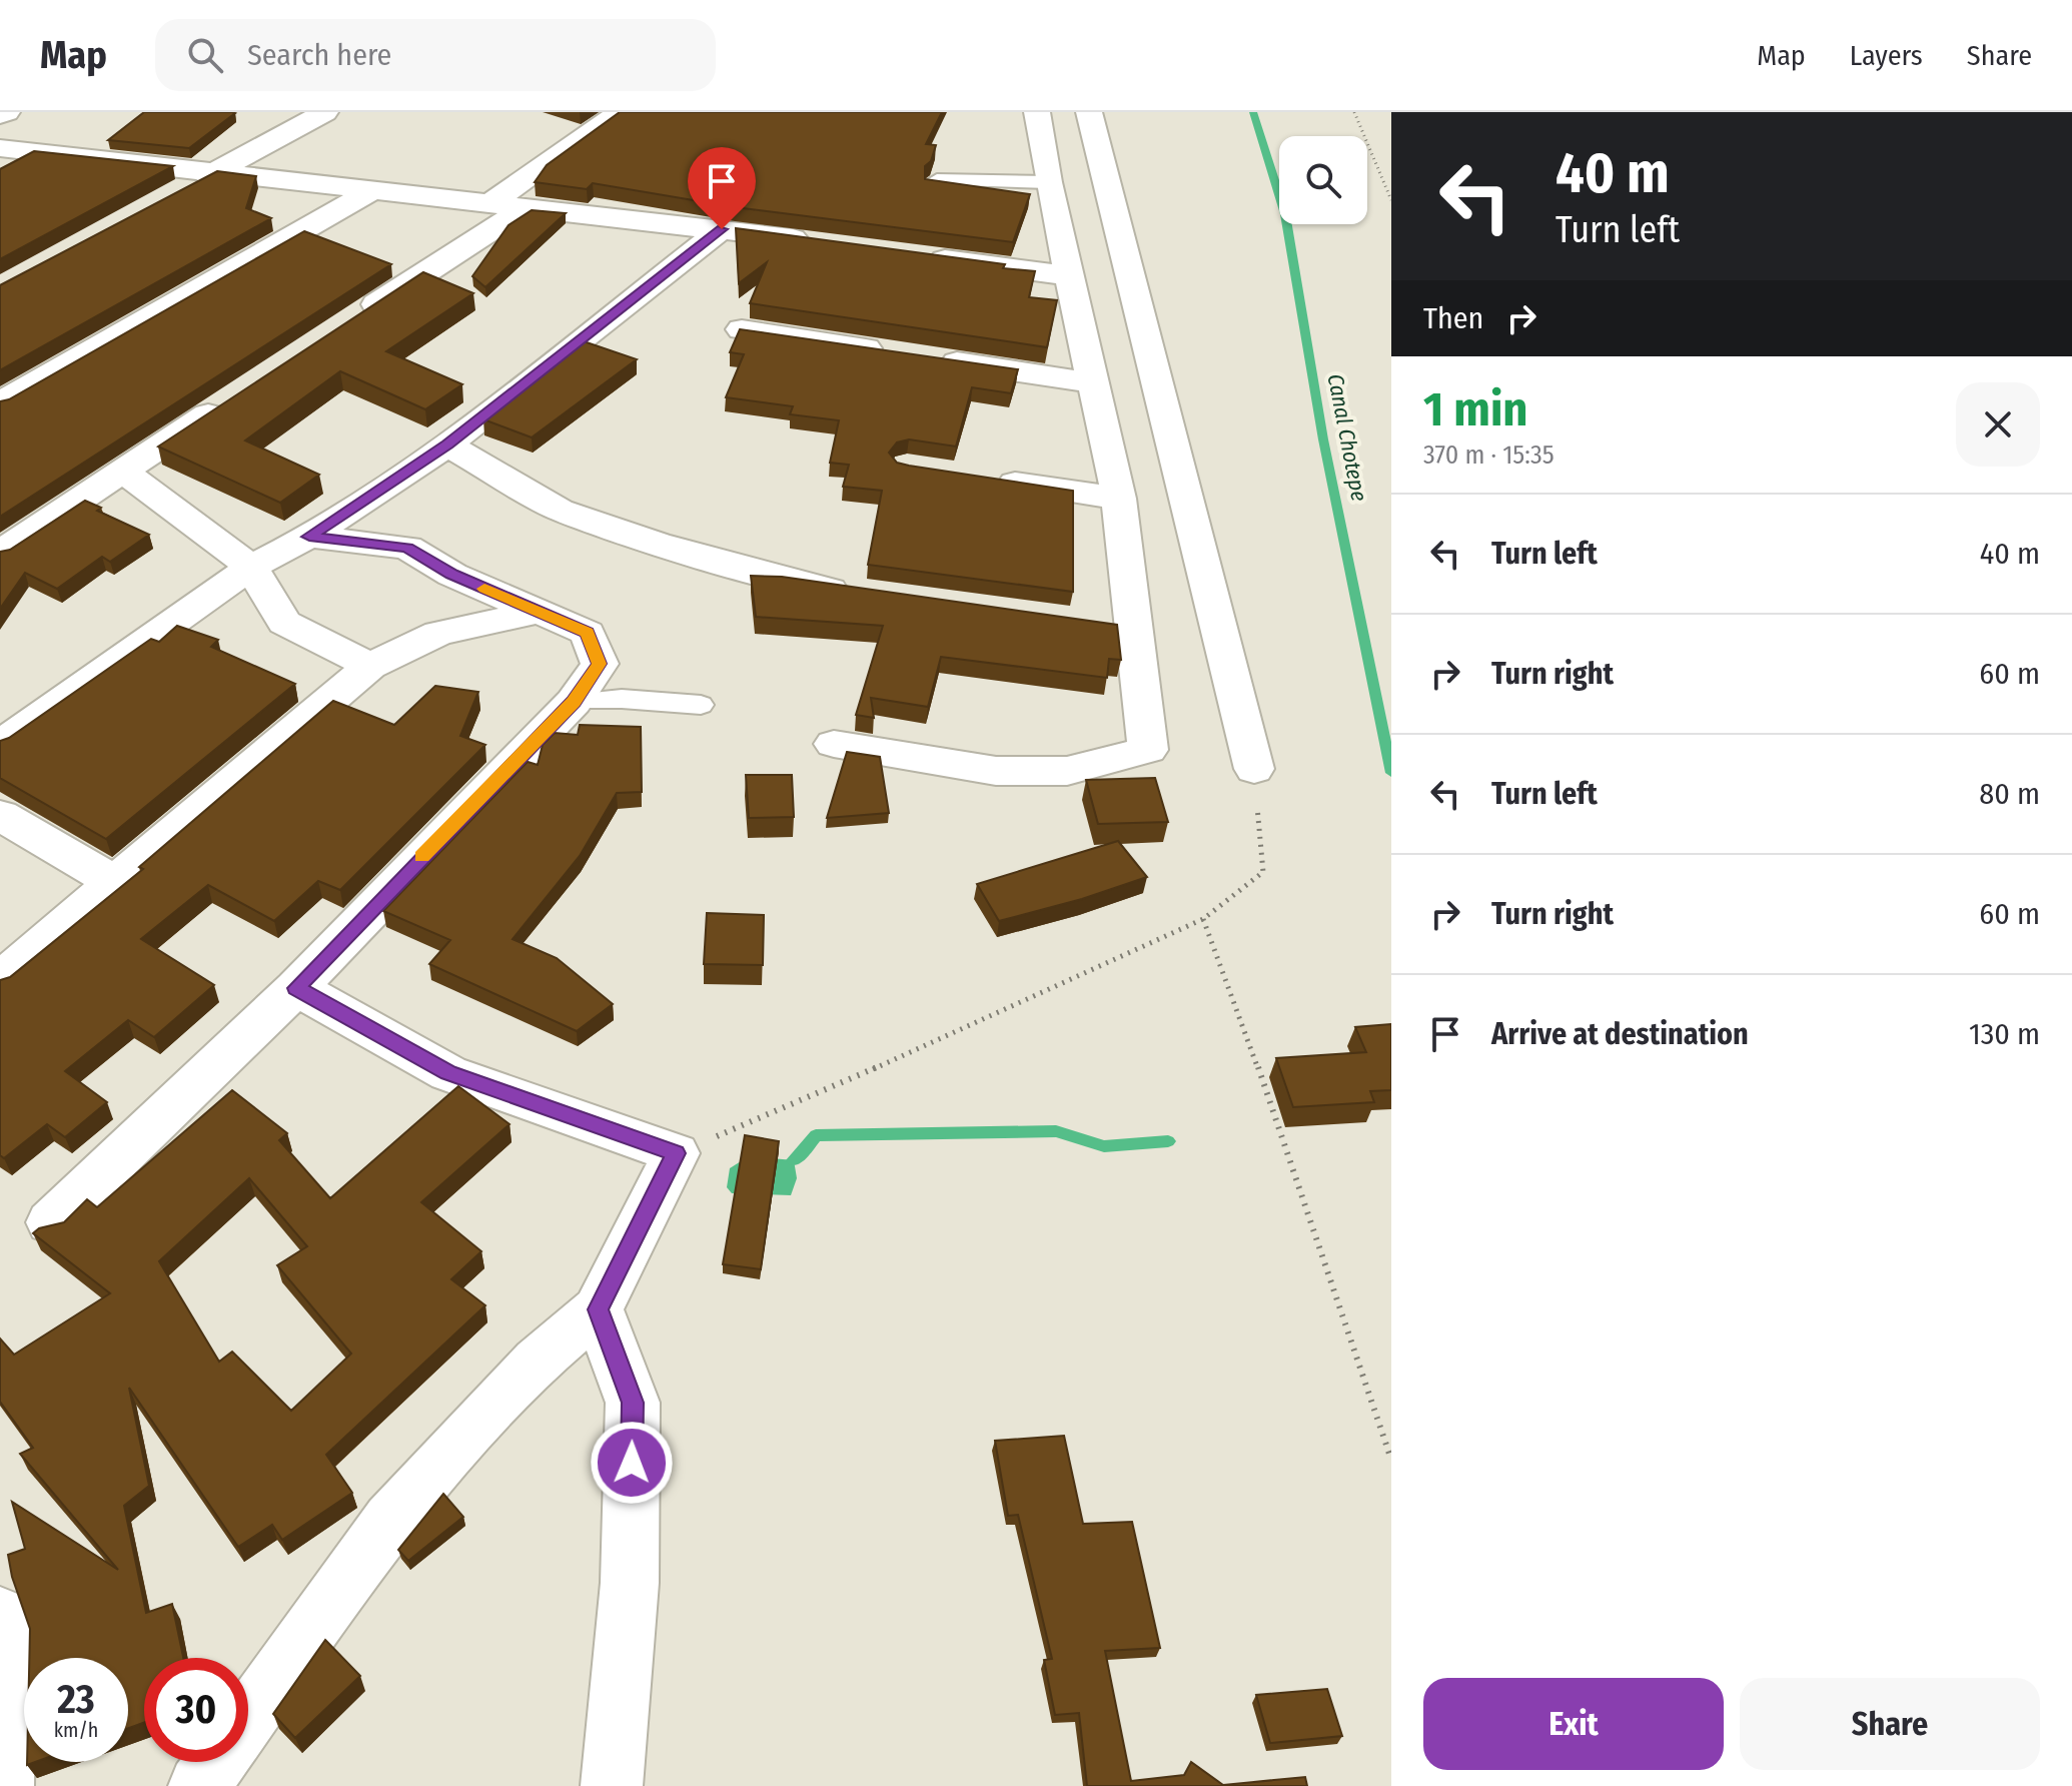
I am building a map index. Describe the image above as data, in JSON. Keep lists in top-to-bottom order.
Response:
{
  "water": ["Canal Chotepe"],
  "page": {
    "header": "Map",
    "search": "Search here",
    "nav": ["Map", "Layers", "Share"],
    "turn": ["40 m", "Turn left"],
    "then": "Then",
    "heading": ["1 min", "370 m · 15:35"],
    "list": [
      {
        "name": "Turn left",
        "value": "40 m"
      },
      {
        "name": "Turn right",
        "value": "60 m"
      },
      {
        "name": "Turn left",
        "value": "80 m"
      },
      {
        "name": "Turn right",
        "value": "60 m"
      },
      {
        "name": "Arrive at destination",
        "value": "130 m"
      }
    ],
    "speed": "23 km/h",
    "limit": "30",
    "buttons": ["Exit", "Share"]
  }
}
